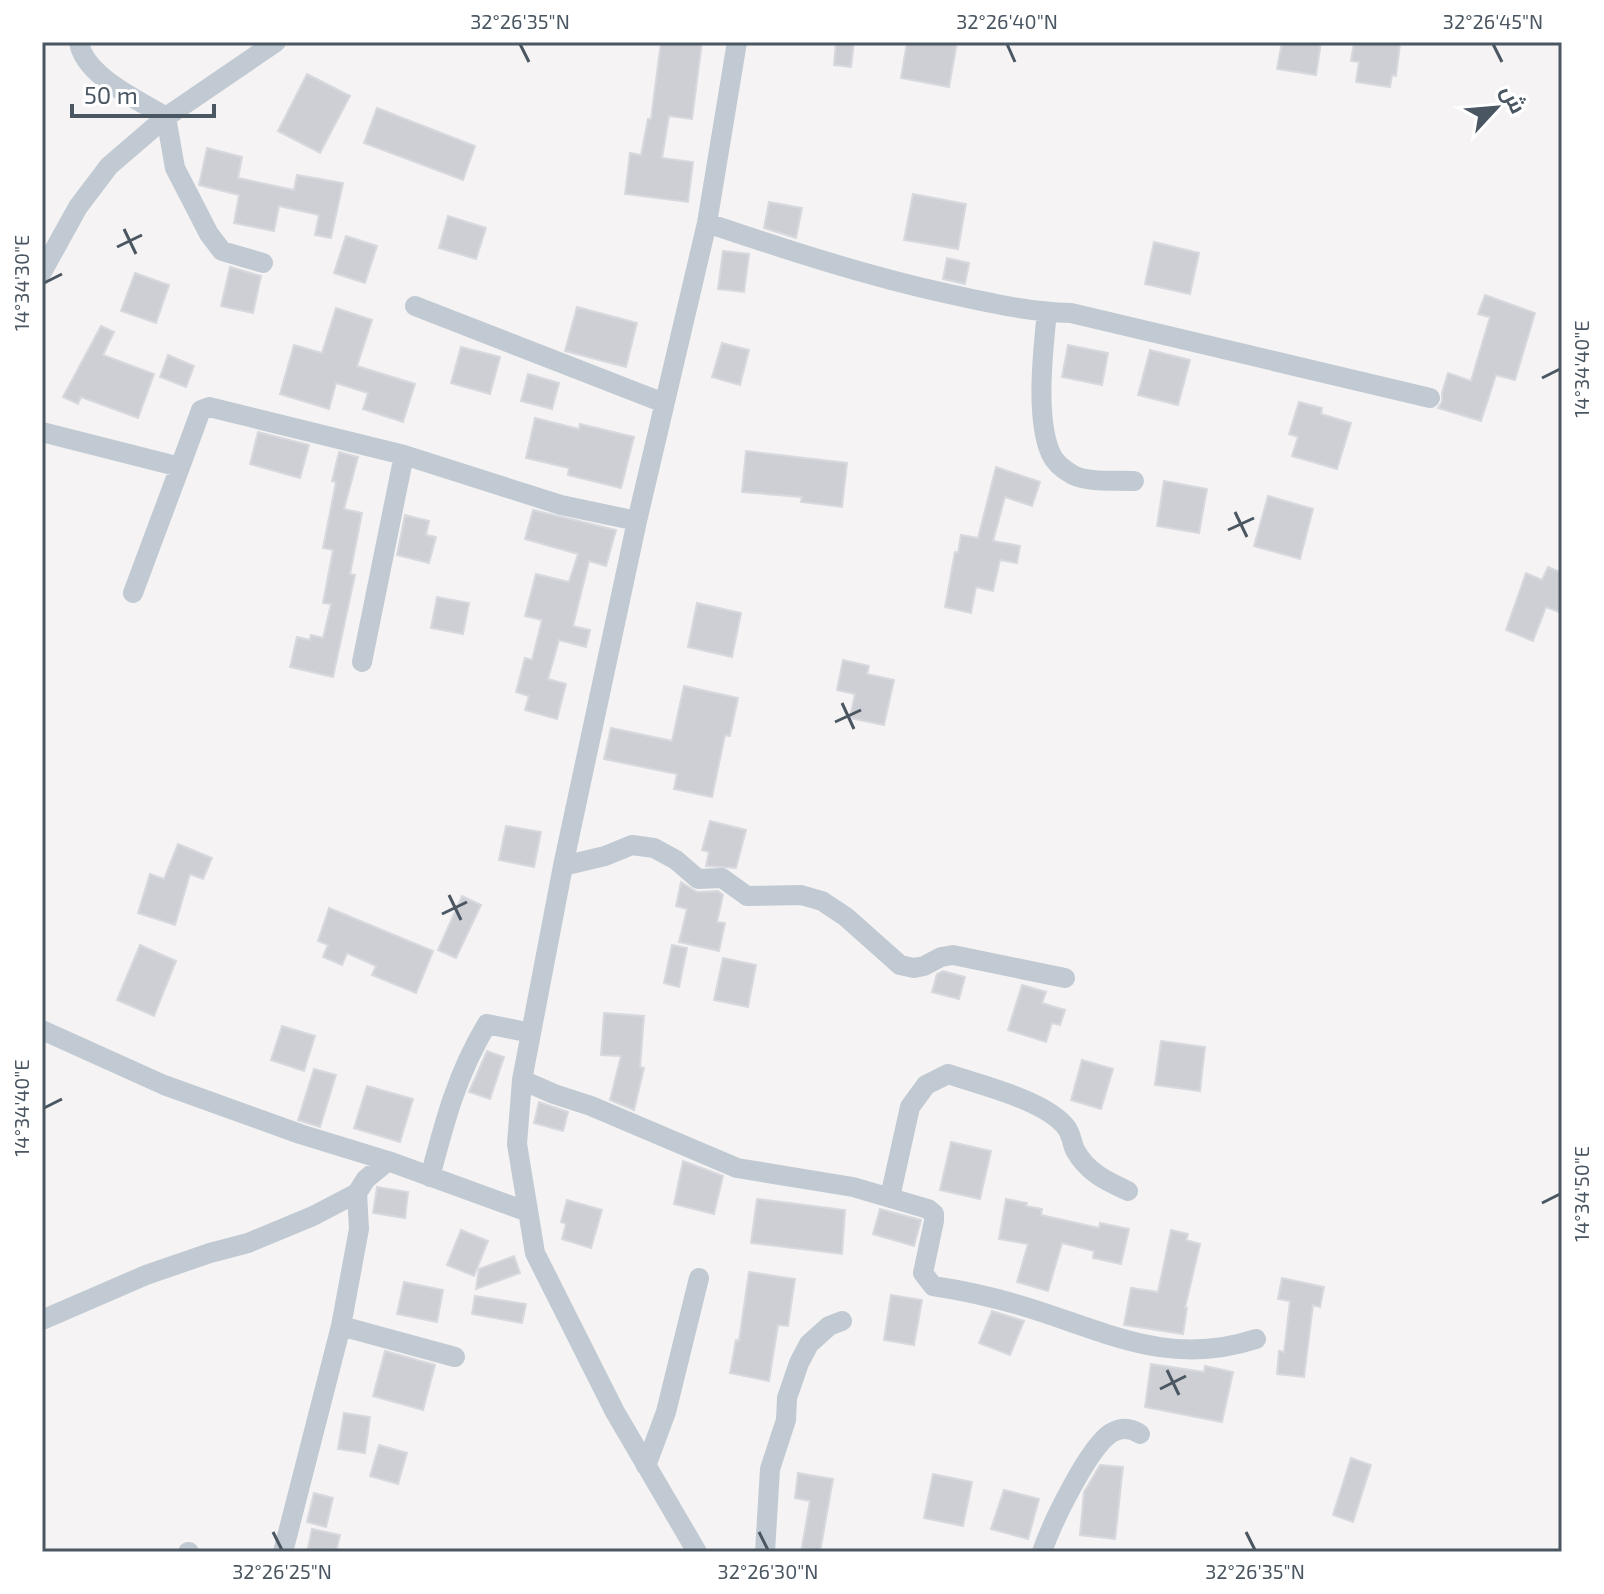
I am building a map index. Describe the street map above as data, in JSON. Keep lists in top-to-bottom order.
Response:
{
  "scale_bar": "50 m",
  "north": "top right",
  "coordinates": [
    "32°26'35\"N",
    "32°26'40\"N",
    "32°26'45\"N",
    "14°34'30\"E",
    "14°34'40\"E",
    "14°34'50\"E",
    "32°26'25\"N",
    "32°26'30\"N"
  ]
}
